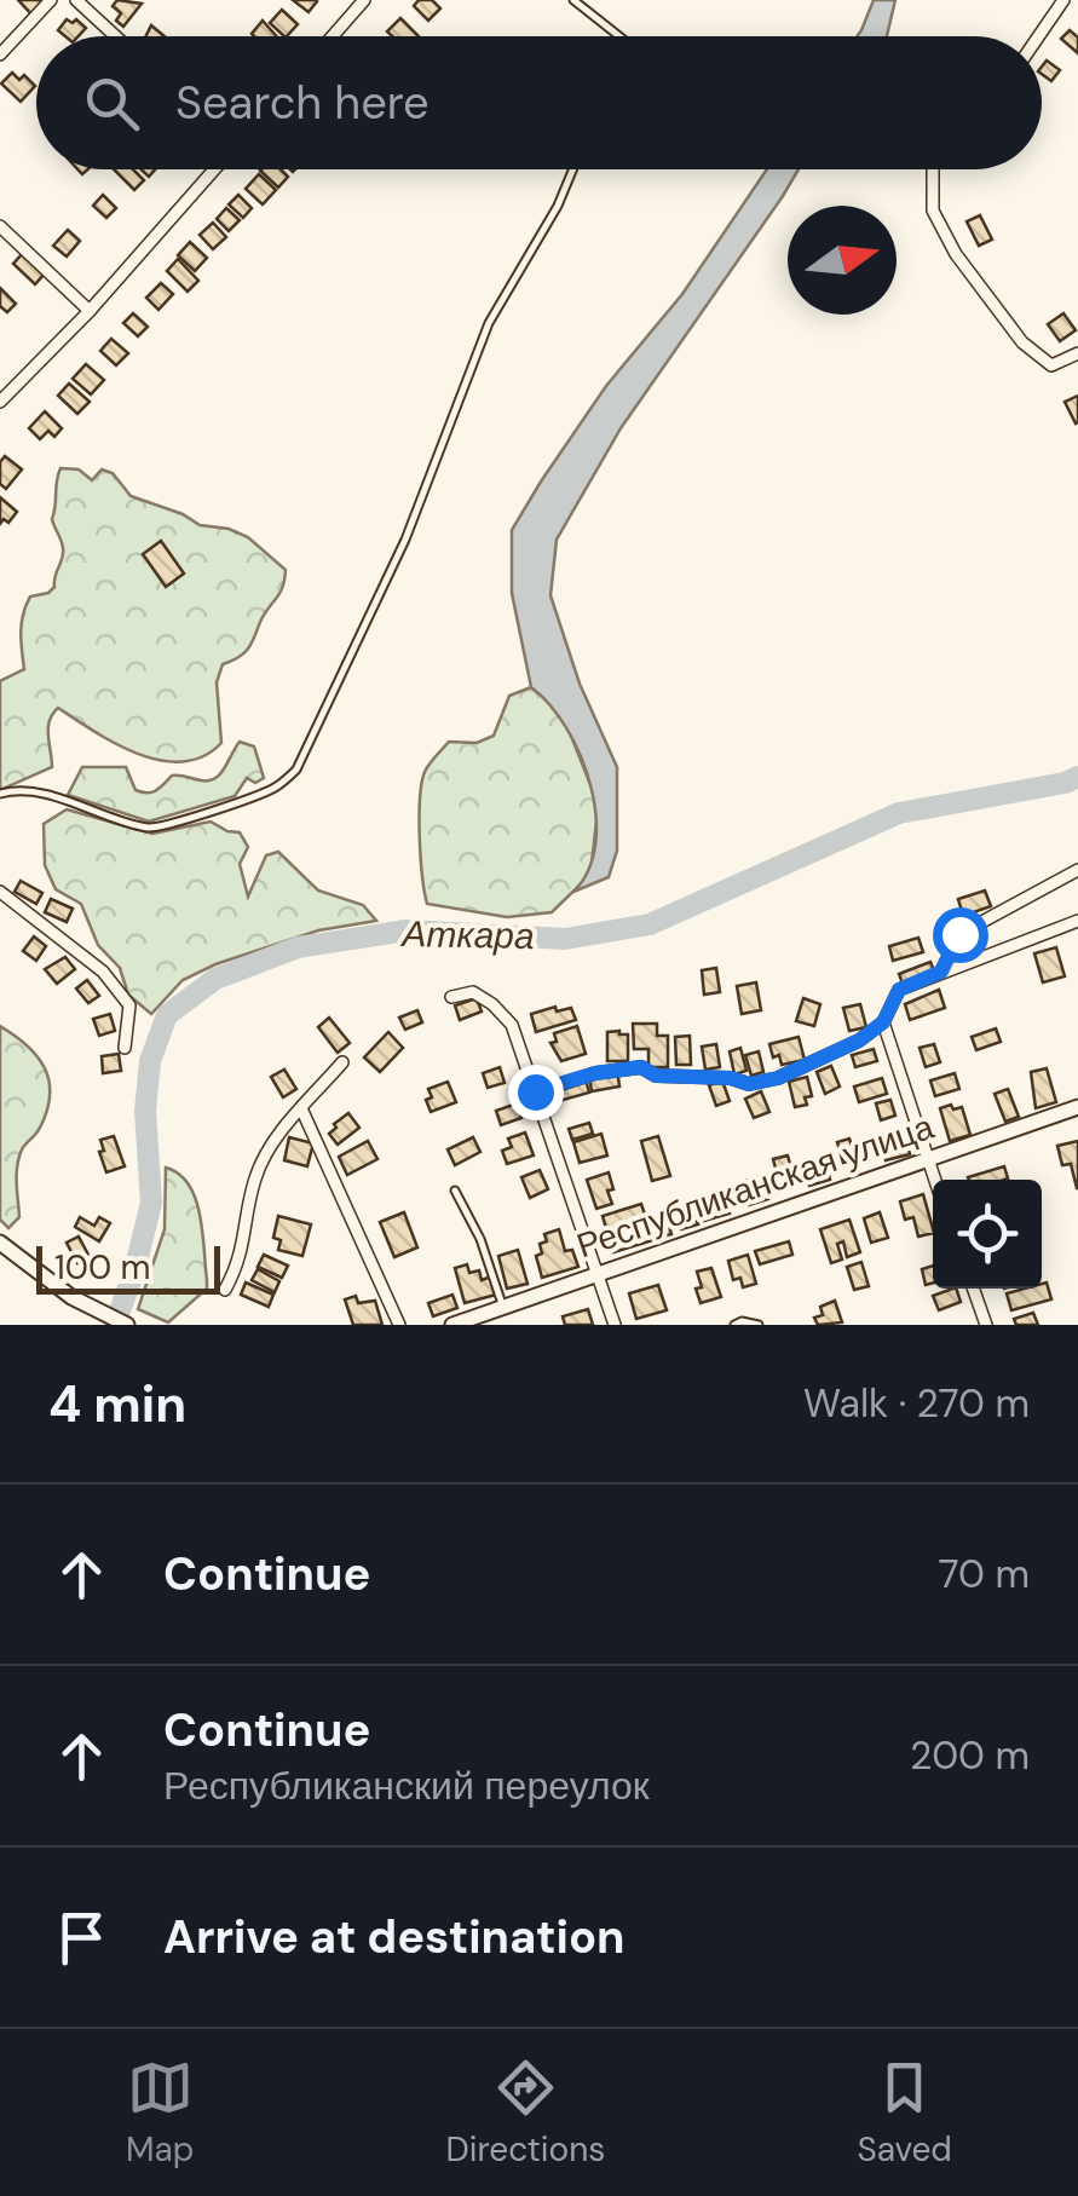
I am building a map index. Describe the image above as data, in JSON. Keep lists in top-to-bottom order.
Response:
{
  "streets": {
    "street": ["Республиканская улица"]
  },
  "water": ["Аткара"],
  "scale_bar": "100 m",
  "north": "right",
  "page": {
    "search": "Search here",
    "scale": "100 m",
    "heading": ["4 min", "Walk · 270 m"],
    "list": [
      ["Continue", "70 m"],
      ["Continue", "Республиканский переулок", "200 m"],
      "Arrive at destination"
    ],
    "nav": ["Map", "Directions", "Saved"]
  }
}
